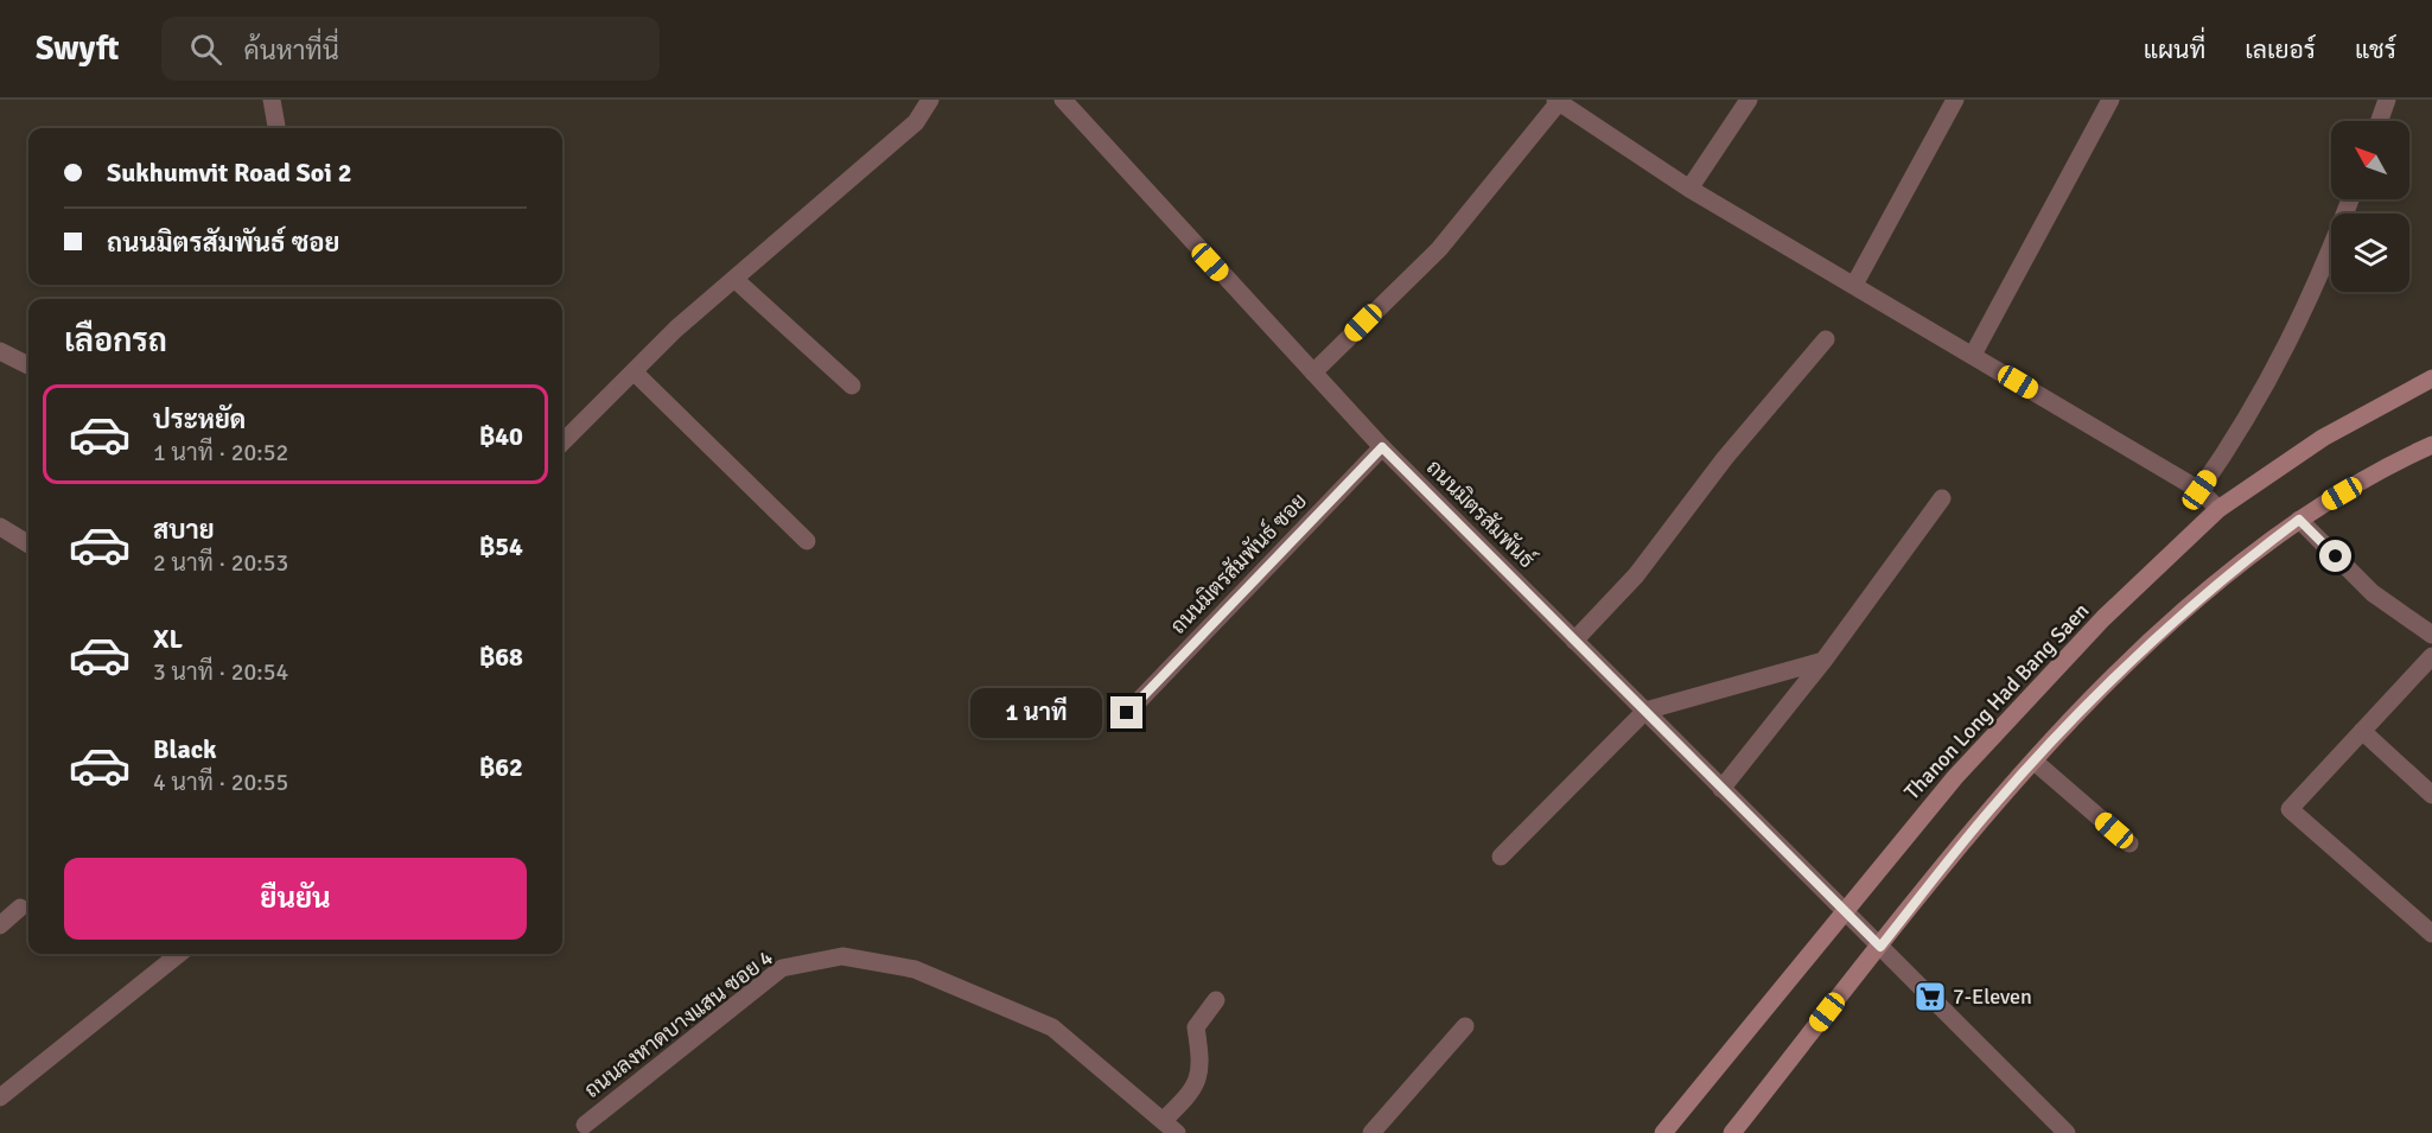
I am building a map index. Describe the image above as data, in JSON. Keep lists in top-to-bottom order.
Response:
{
  "streets": {
    "main road": ["Thanon Long Had Bang Saen"],
    "street": ["ถนนมิตรสัมพันธ์", "ถนนมิตรสัมพันธ์ ซอย", "ถนนลงหาดบางแสน ซอย 4"]
  },
  "crossings": [
    ["ถนนมิตรสัมพันธ์", "ถนนมิตรสัมพันธ์ ซอย"],
    ["ถนนมิตรสัมพันธ์", "Thanon Long Had Bang Saen"]
  ],
  "places": {
    "supermarket": ["7-Eleven"]
  },
  "north": "top left",
  "page": {
    "header": "Swyft",
    "search": "ค้นหาที่นี่",
    "nav": ["แผนที่", "เลเยอร์", "แชร์"],
    "banner": ["Sukhumvit Road Soi 2", "ถนนมิตรสัมพันธ์ ซอย"],
    "heading": "เลือกรถ",
    "list": [
      {
        "name": "ประหยัด",
        "note": "1 นาที · 20:52",
        "value": "฿40"
      },
      {
        "name": "สบาย",
        "note": "2 นาที · 20:53",
        "value": "฿54"
      },
      {
        "name": "XL",
        "note": "3 นาที · 20:54",
        "value": "฿68"
      },
      {
        "name": "Black",
        "note": "4 นาที · 20:55",
        "value": "฿62"
      }
    ],
    "bubble": "1 นาที",
    "buttons": "ยืนยัน"
  }
}
